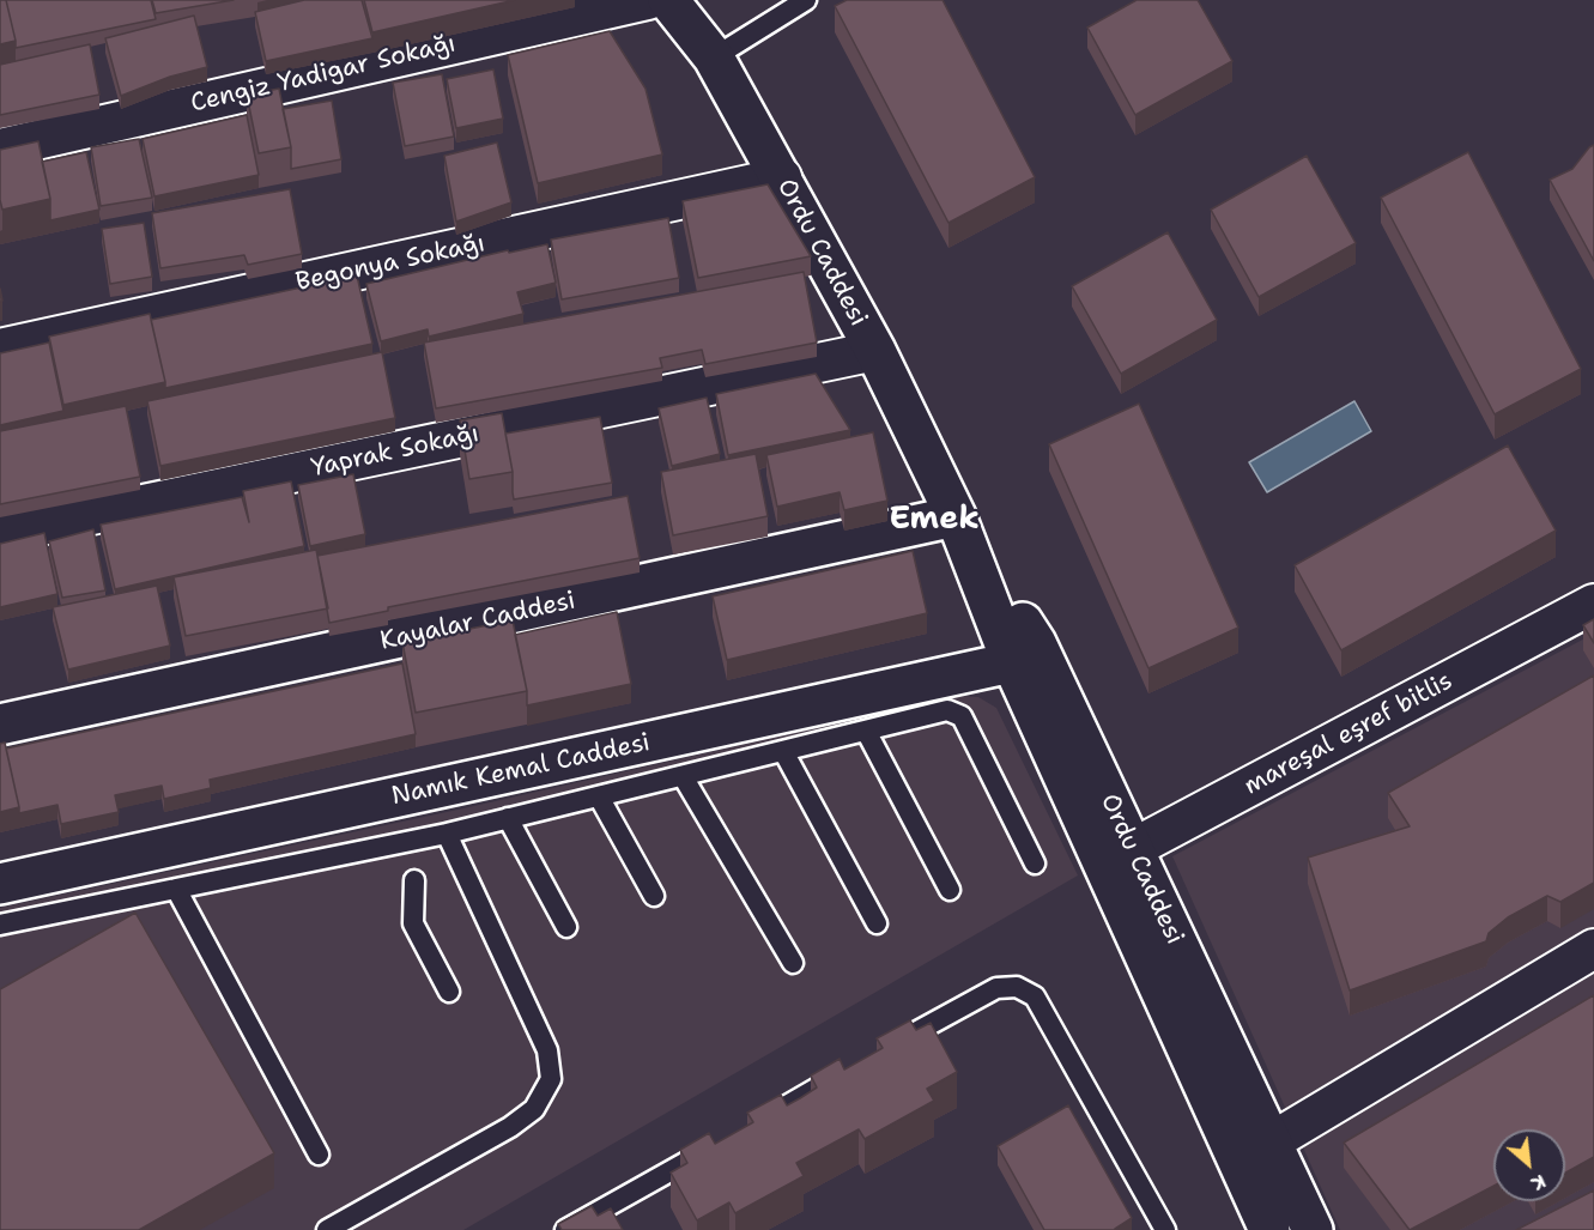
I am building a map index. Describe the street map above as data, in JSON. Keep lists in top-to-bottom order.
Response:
{
  "streets": {
    "main road": ["Ordu Caddesi", "Kayalar Caddesi", "Namık Kemal Caddesi"],
    "street": [
      "Cengiz Yadigar Sokağı",
      "Begonya Sokağı",
      "Yaprak Sokağı",
      "mareşal eşref bitlis"
    ]
  },
  "crossings": [
    ["Ordu Caddesi", "Begonya Sokağı"],
    ["Ordu Caddesi", "Yaprak Sokağı"],
    ["Ordu Caddesi", "Kayalar Caddesi"],
    ["Ordu Caddesi", "mareşal eşref bitlis"],
    ["Ordu Caddesi", "Namık Kemal Caddesi"]
  ],
  "districts": ["Emek"],
  "north": "bottom right"
}
